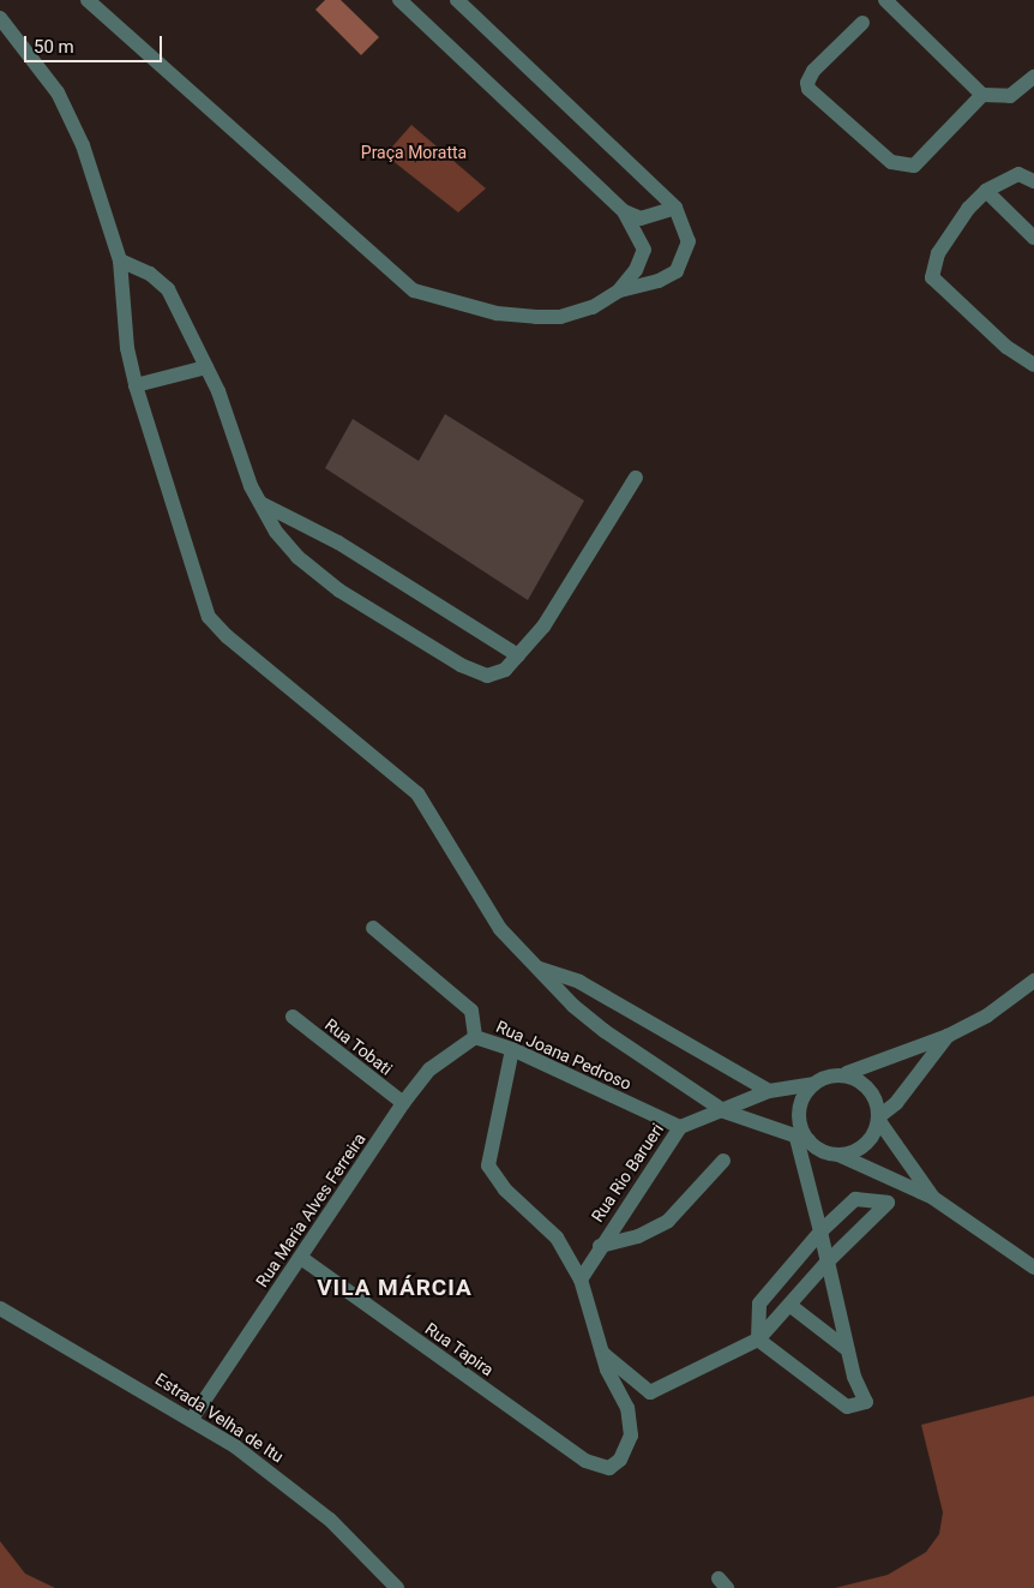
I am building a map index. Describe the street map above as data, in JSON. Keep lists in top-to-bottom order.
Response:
{
  "streets": {
    "street": [
      "Rua Tobati",
      "Rua Joana Pedroso",
      "Rua Rio Barueri",
      "Rua Maria Alves Ferreira",
      "Rua Tapira",
      "Estrada Velha de Itu"
    ]
  },
  "crossings": [
    ["Rua Tobati", "Rua Maria Alves Ferreira"],
    ["Rua Joana Pedroso", "Rua Rio Barueri"],
    ["Rua Joana Pedroso", "Rua Maria Alves Ferreira"],
    ["Rua Maria Alves Ferreira", "Rua Tapira"],
    ["Rua Maria Alves Ferreira", "Estrada Velha de Itu"]
  ],
  "districts": ["VILA MÁRCIA"],
  "parks": ["Praça Moratta"],
  "scale_bar": "50 m"
}
